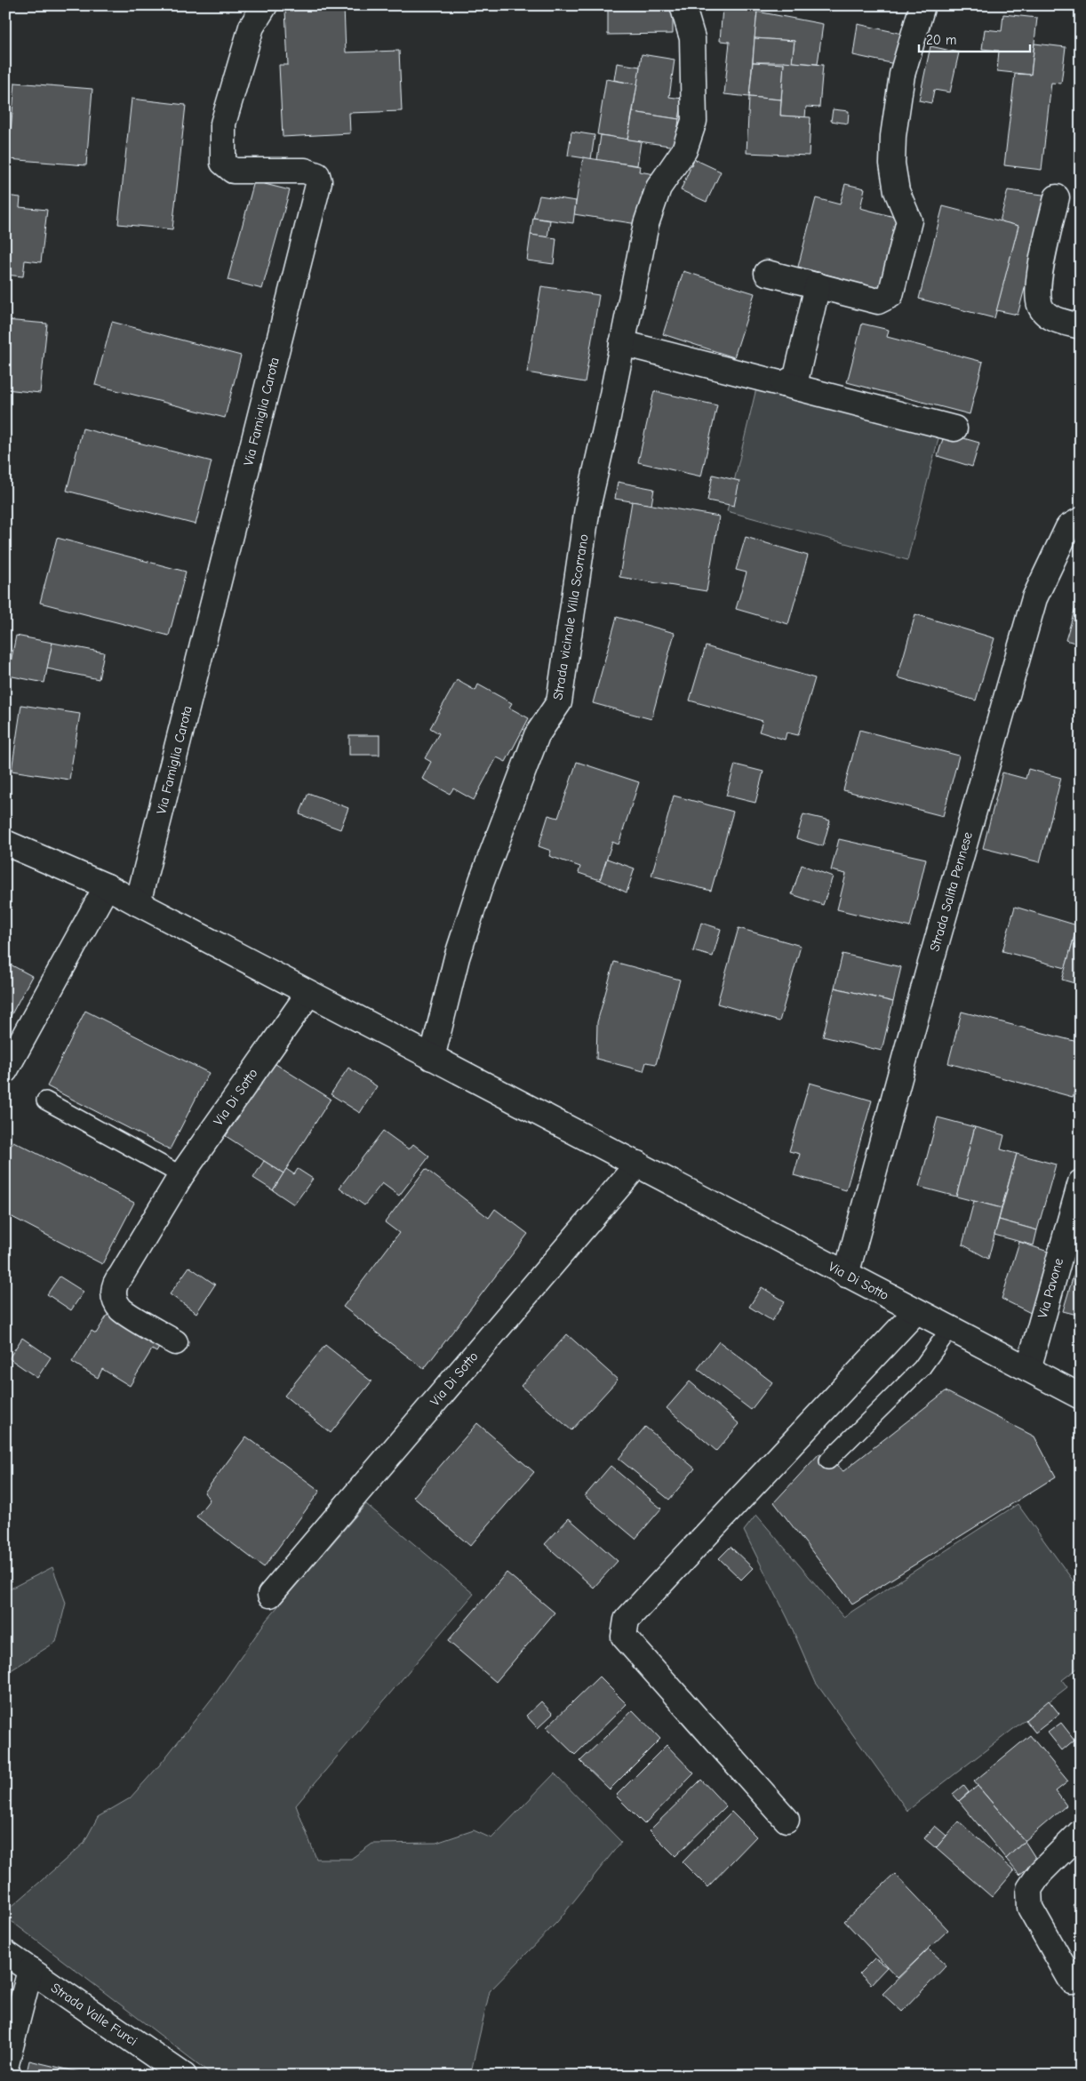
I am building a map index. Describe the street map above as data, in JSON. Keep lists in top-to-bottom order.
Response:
{
  "streets": {
    "street": [
      "Via Famiglia Carota",
      "Strada vicinale Villa Scorrano",
      "Strada Salita Pennese",
      "Via Di Sotto",
      "Via Pavone",
      "Strada Valle Furci"
    ]
  },
  "crossings": [
    ["Via Famiglia Carota", "Via Di Sotto"],
    ["Strada vicinale Villa Scorrano", "Via Di Sotto"],
    ["Strada Salita Pennese", "Via Di Sotto"],
    ["Via Di Sotto", "Via Pavone"]
  ],
  "scale_bar": "20 m"
}
